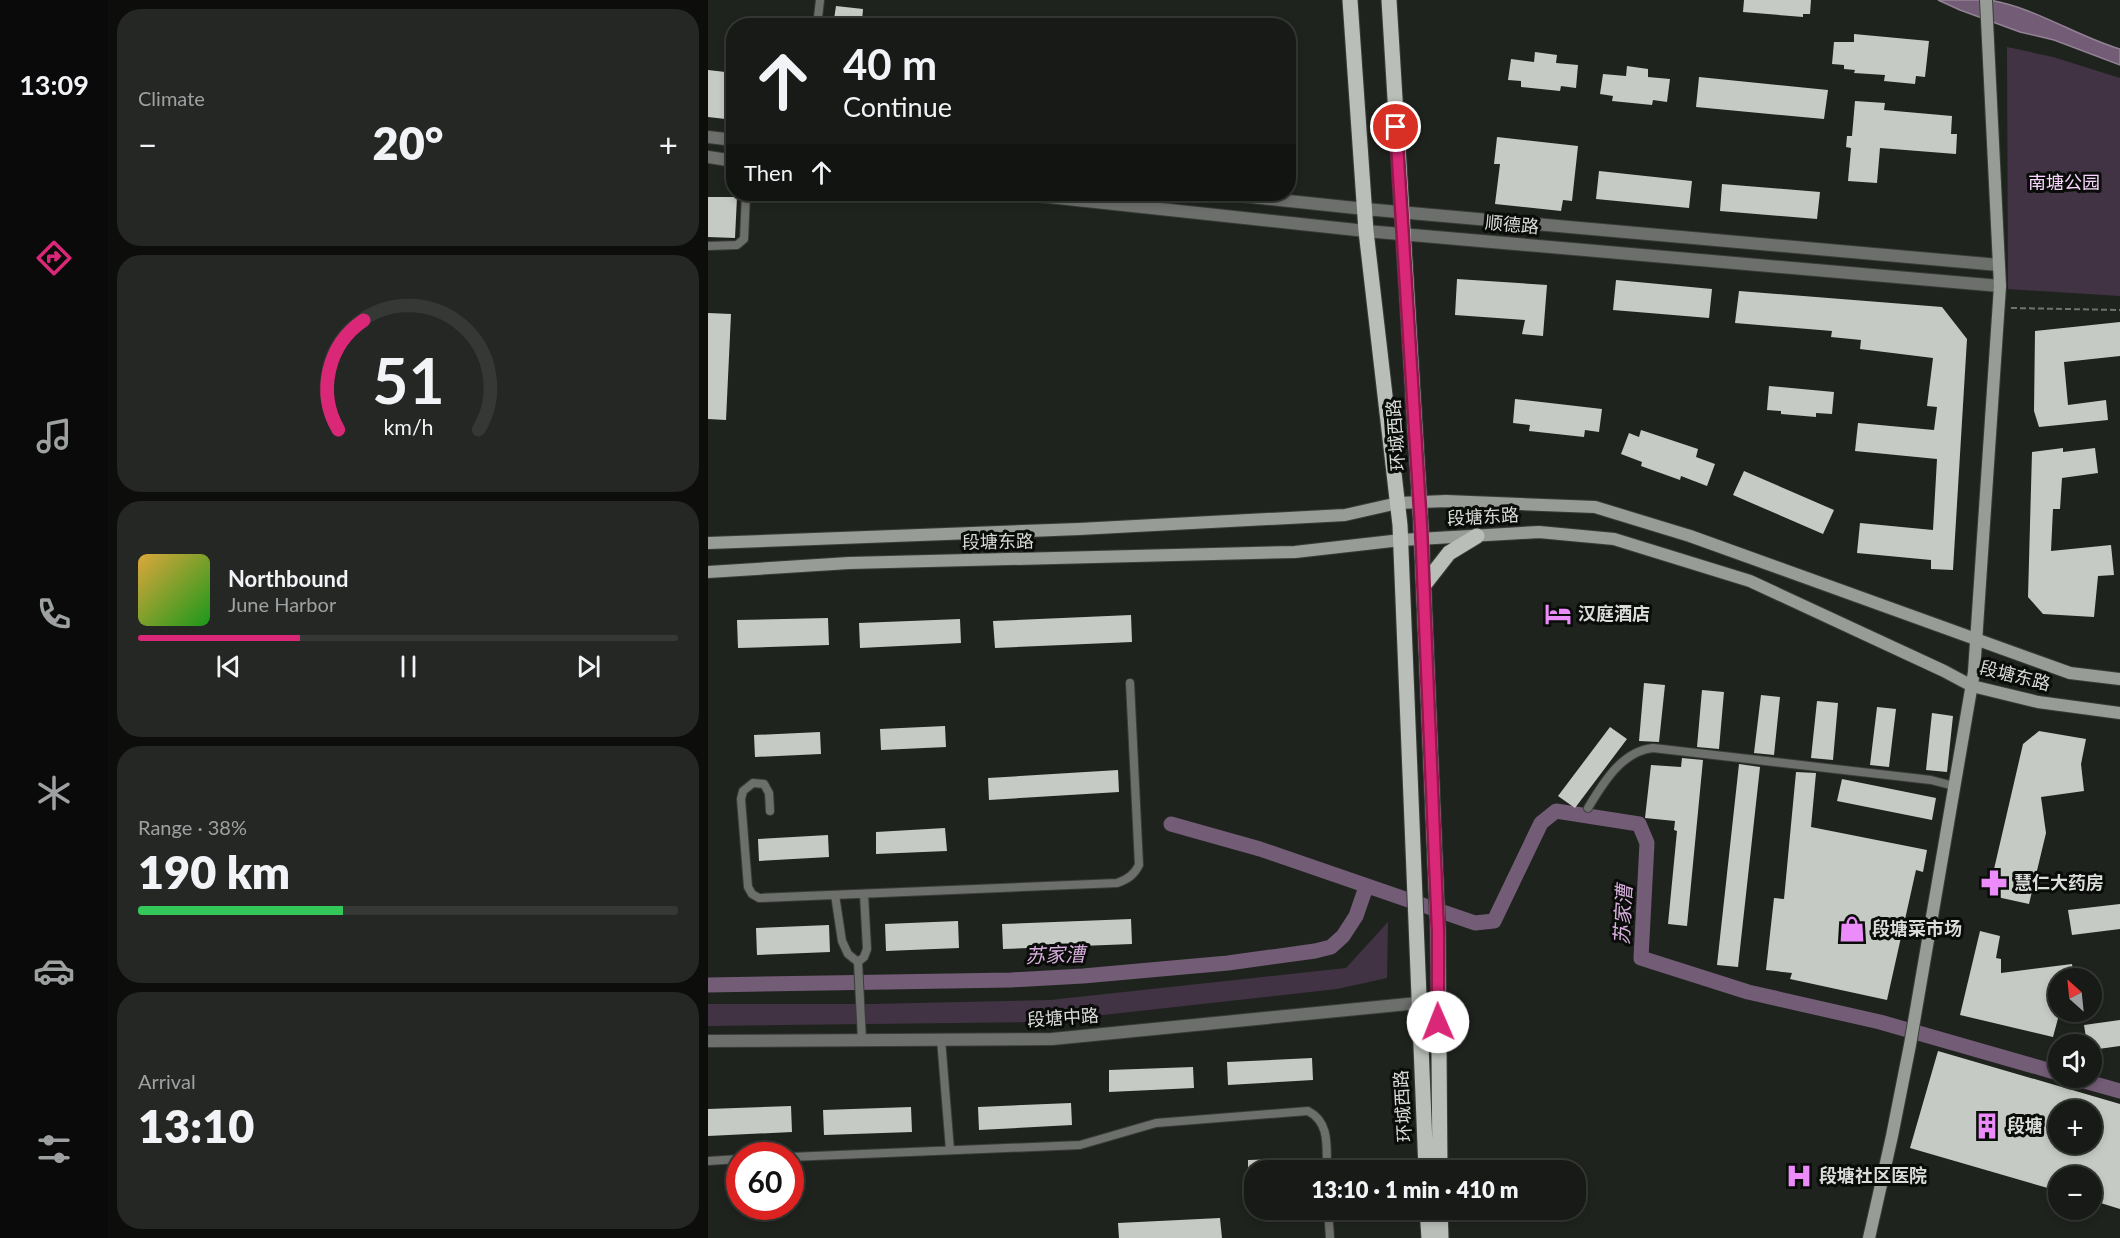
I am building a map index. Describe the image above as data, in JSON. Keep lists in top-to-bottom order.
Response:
{
  "streets": {
    "main road": ["环城西路", "段塘东路"],
    "street": ["顺德路", "段塘中路"]
  },
  "crossings": [
    ["顺德路", "环城西路"],
    ["环城西路", "段塘东路"],
    ["环城西路", "段塘中路"]
  ],
  "water": ["苏家漕"],
  "parks": ["南塘公园"],
  "places": {
    "hotel": ["汉庭酒店"],
    "pharmacy": ["慧仁大药房"],
    "shop": ["段塘菜市场"],
    "building": ["段塘"],
    "hospital": ["段塘社区医院"]
  },
  "north": "top left",
  "page": {
    "tabs": "13:09",
    "tile": [
      "Climate",
      ["Range · 38%", "190 km"],
      ["Arrival", "13:10"]
    ],
    "turn": ["40 m", "Continue"],
    "heat": ["−", "20°", "+"],
    "then": "Then",
    "song": ["Northbound", "June Harbor"],
    "map_buttons": ["+", "−"],
    "limit": "60",
    "trip": "13:10 · 1 min · 410 m",
    "gauge": ["51", "km/h"]
  }
}
